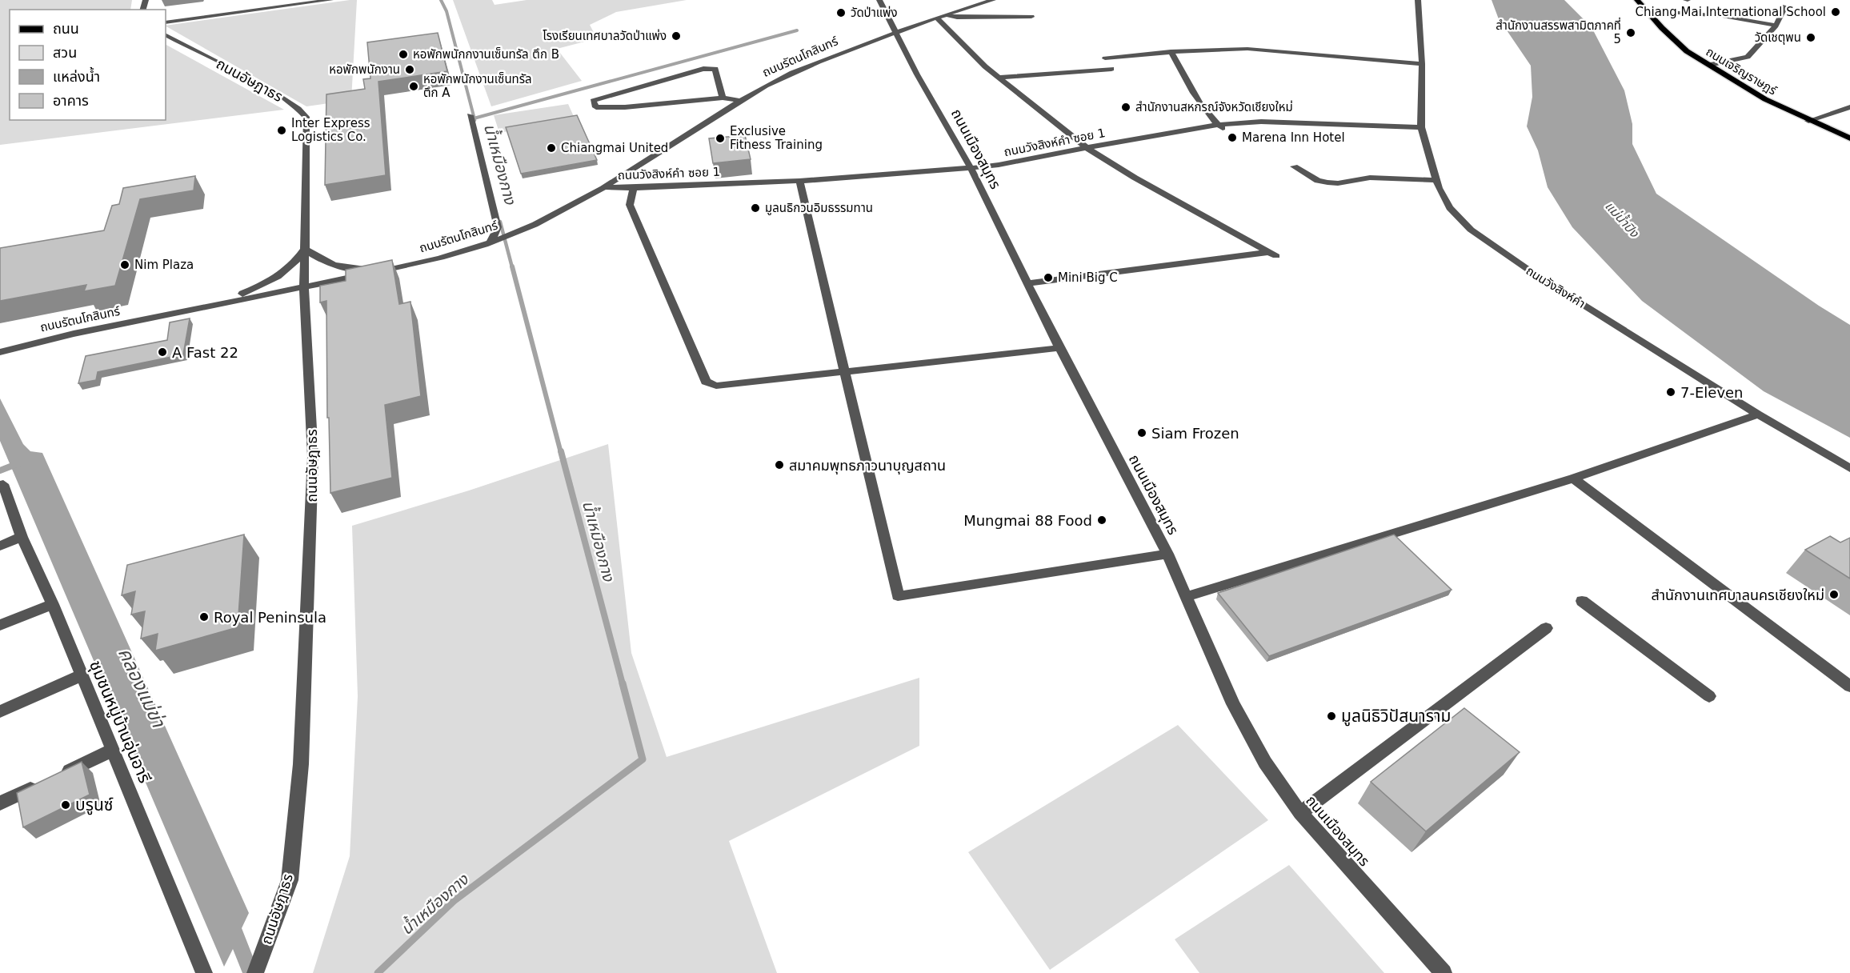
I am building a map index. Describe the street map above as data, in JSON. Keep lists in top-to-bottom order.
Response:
{
  "streets": {
    "main road": ["ถนนเจริญราษฎร์"],
    "street": [
      "ถนนรัตนโกสินทร์",
      "ถนนอัษฎาธร",
      "ถนนวังสิงห์คำ ซอย 1",
      "ถนนเมืองสมุทร",
      "ถนนวังสิงห์คำ",
      "ชุมชนหมู่บ้านอุ่นอารี"
    ]
  },
  "crossings": [
    ["ถนนรัตนโกสินทร์", "ถนนอัษฎาธร"],
    ["ถนนรัตนโกสินทร์", "ถนนวังสิงห์คำ ซอย 1"],
    ["ถนนรัตนโกสินทร์", "ถนนเมืองสมุทร"],
    ["ถนนวังสิงห์คำ ซอย 1", "ถนนเมืองสมุทร"],
    ["ถนนวังสิงห์คำ ซอย 1", "ถนนวังสิงห์คำ"]
  ],
  "water": ["น้ำเหมืองกาง", "แม่น้ำปิง", "คลองแม่ข่า"],
  "places": [
    "Chiang Mai International School",
    "วัดป่าแพ่ง",
    "สำนักงานสรรพสามิตภาคที่ 5",
    "โรงเรียนเทศบาลวัดป่าแพ่ง",
    "วัดเชตุพน",
    "หอพักพนักกงานเซ็นทรัล ตึก B",
    "หอพักพนักงาน",
    "หอพักพนักงานเซ็นทรัล ตึก A",
    "สำนักงานสหกรณ์จังหวัดเชียงใหม่",
    "Inter Express Logistics Co.",
    "Marena Inn Hotel",
    "Exclusive Fitness Training",
    "Chiangmai United",
    "มูลนธิกวนอิมธรรมทาน",
    "Nim Plaza",
    "Mini Big C",
    "A Fast 22",
    "7-Eleven",
    "Siam Frozen",
    "สมาคมพุทธภาวนาบุญสถาน",
    "Mungmai 88 Food",
    "สำนักงานเทศบาลนครเชียงใหม่",
    "Royal Peninsula",
    "มูลนิธิวิปัสนาราม",
    "บรูนซ์"
  ],
  "legend": [
    "ถนน",
    "สวน",
    "แหล่งน้ำ",
    "อาคาร"
  ]
}
